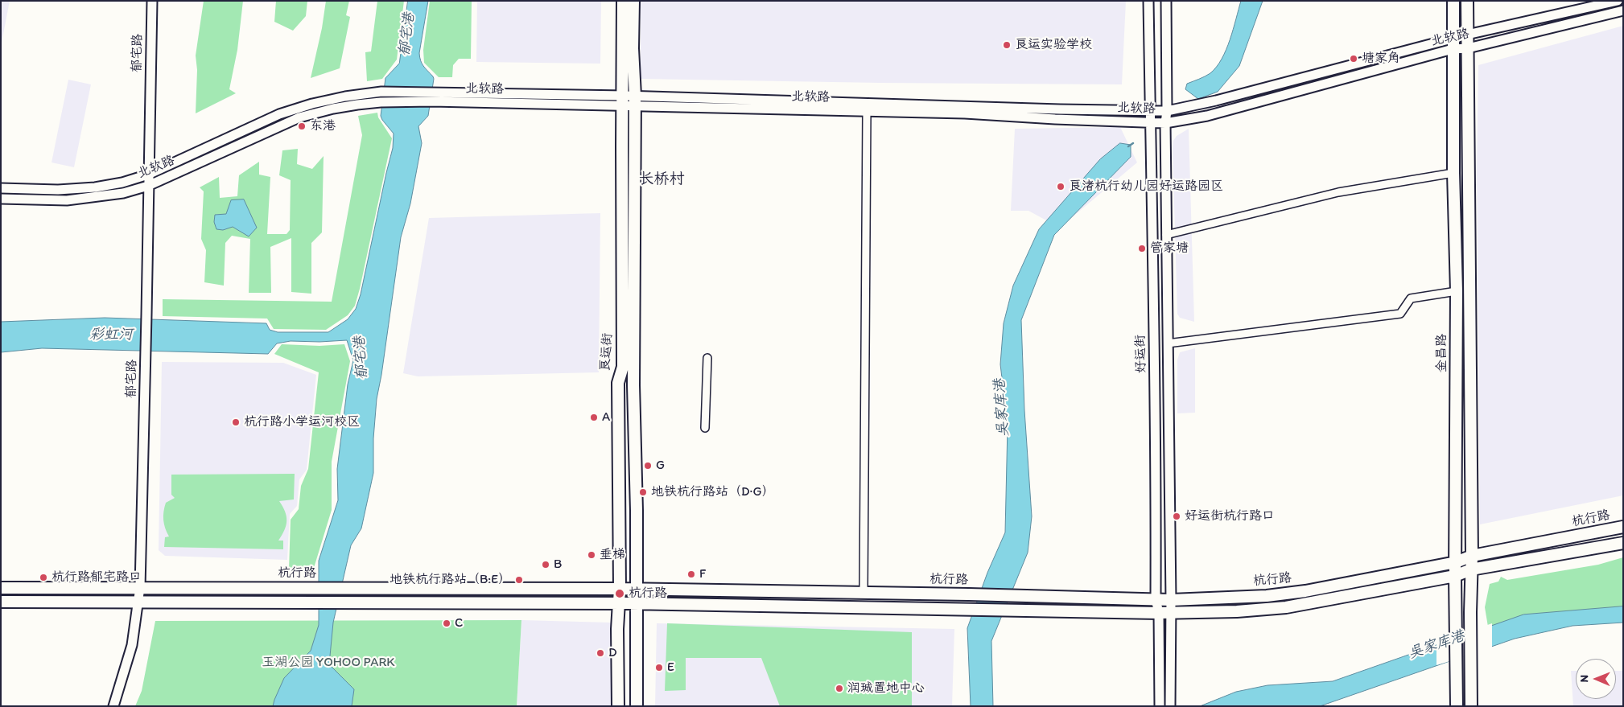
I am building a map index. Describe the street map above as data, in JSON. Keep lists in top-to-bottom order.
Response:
{
  "streets": {
    "main road": ["良运街", "金昌路", "杭行路"],
    "street": ["北软路", "郁宅路", "好运街"]
  },
  "crossings": [
    ["北软路", "郁宅路"],
    ["北软路", "良运街"],
    ["北软路", "金昌路"],
    ["北软路", "好运街"],
    ["郁宅路", "杭行路"],
    ["良运街", "杭行路"],
    ["金昌路", "杭行路"],
    ["好运街", "杭行路"]
  ],
  "districts": ["长桥村"],
  "water": ["郁宅港", "彩虹河", "吴家库港"],
  "parks": ["玉湖公园 YOHOO PARK"],
  "places": [
    "良运实验学校",
    "塘家角",
    "东港",
    "良渚杭行幼儿园好运路园区",
    "管家塘",
    "A",
    "杭行路小学运河校区",
    "G",
    "地铁杭行路站（D·G）",
    "好运街杭行路口",
    "垂梯",
    "B",
    "F",
    "杭行路郁宅路口",
    "地铁杭行路站（B·E）",
    "杭行路",
    "C",
    "D",
    "E",
    "润珹置地中心"
  ],
  "north": "left"
}
